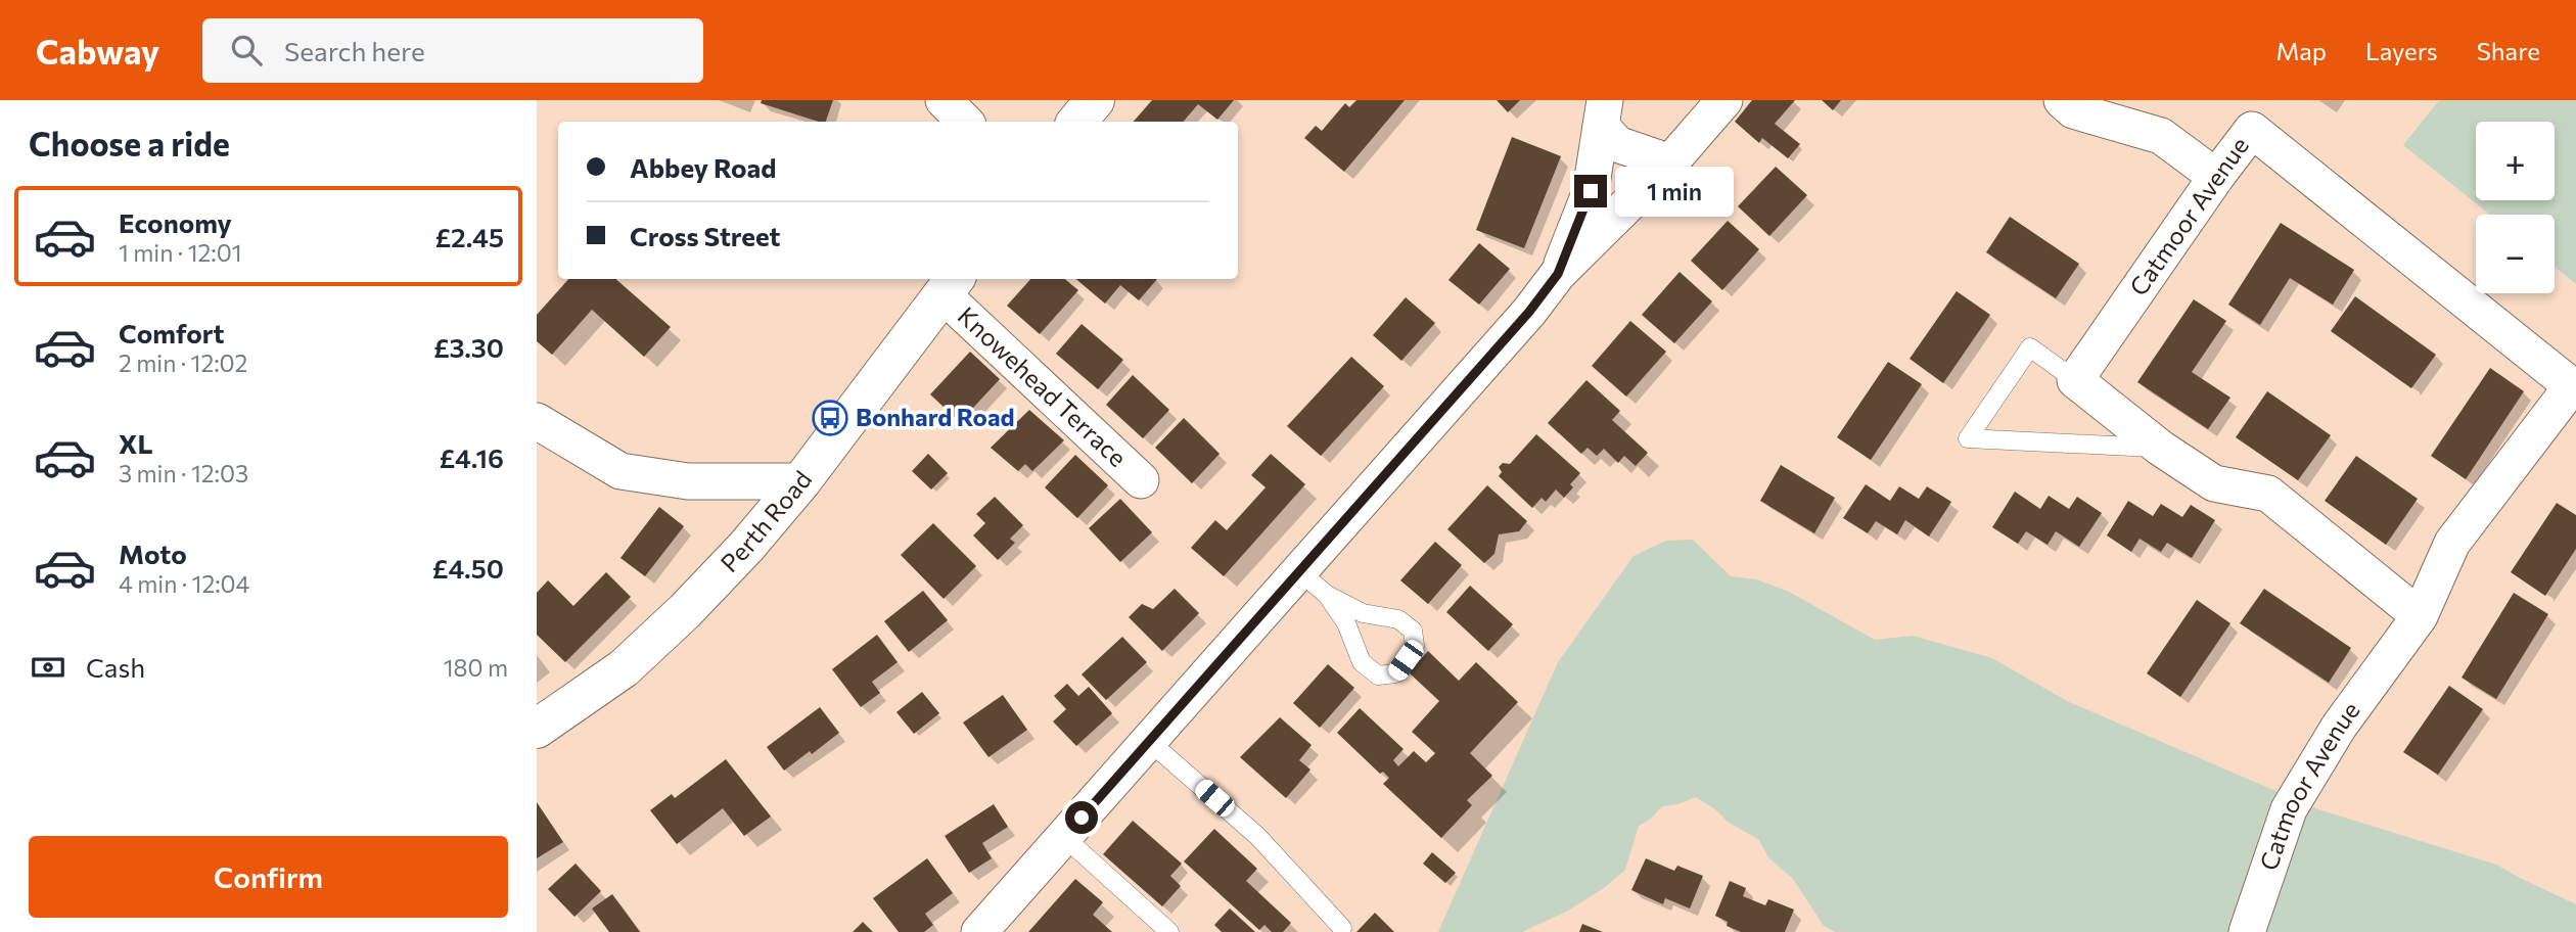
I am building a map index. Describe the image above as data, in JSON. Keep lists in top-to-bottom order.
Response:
{
  "streets": {
    "main road": ["Perth Road"],
    "street": ["Catmoor Avenue", "Knowehead Terrace"]
  },
  "crossings": [
    ["Knowehead Terrace", "Perth Road"]
  ],
  "places": {
    "bus stop": ["Bonhard Road"]
  },
  "page": {
    "header": "Cabway",
    "search": "Search here",
    "nav": ["Map", "Layers", "Share"],
    "heading": "Choose a ride",
    "map_buttons": ["+", "−"],
    "banner": ["Abbey Road", "Cross Street"],
    "bubble": "1 min",
    "list": [
      {
        "name": "Economy",
        "note": "1 min · 12:01",
        "value": "£2.45"
      },
      {
        "name": "Comfort",
        "note": "2 min · 12:02",
        "value": "£3.30"
      },
      {
        "name": "XL",
        "note": "3 min · 12:03",
        "value": "£4.16"
      },
      {
        "name": "Moto",
        "note": "4 min · 12:04",
        "value": "£4.50"
      }
    ],
    "pay": ["Cash", "180 m"],
    "buttons": "Confirm"
  }
}
